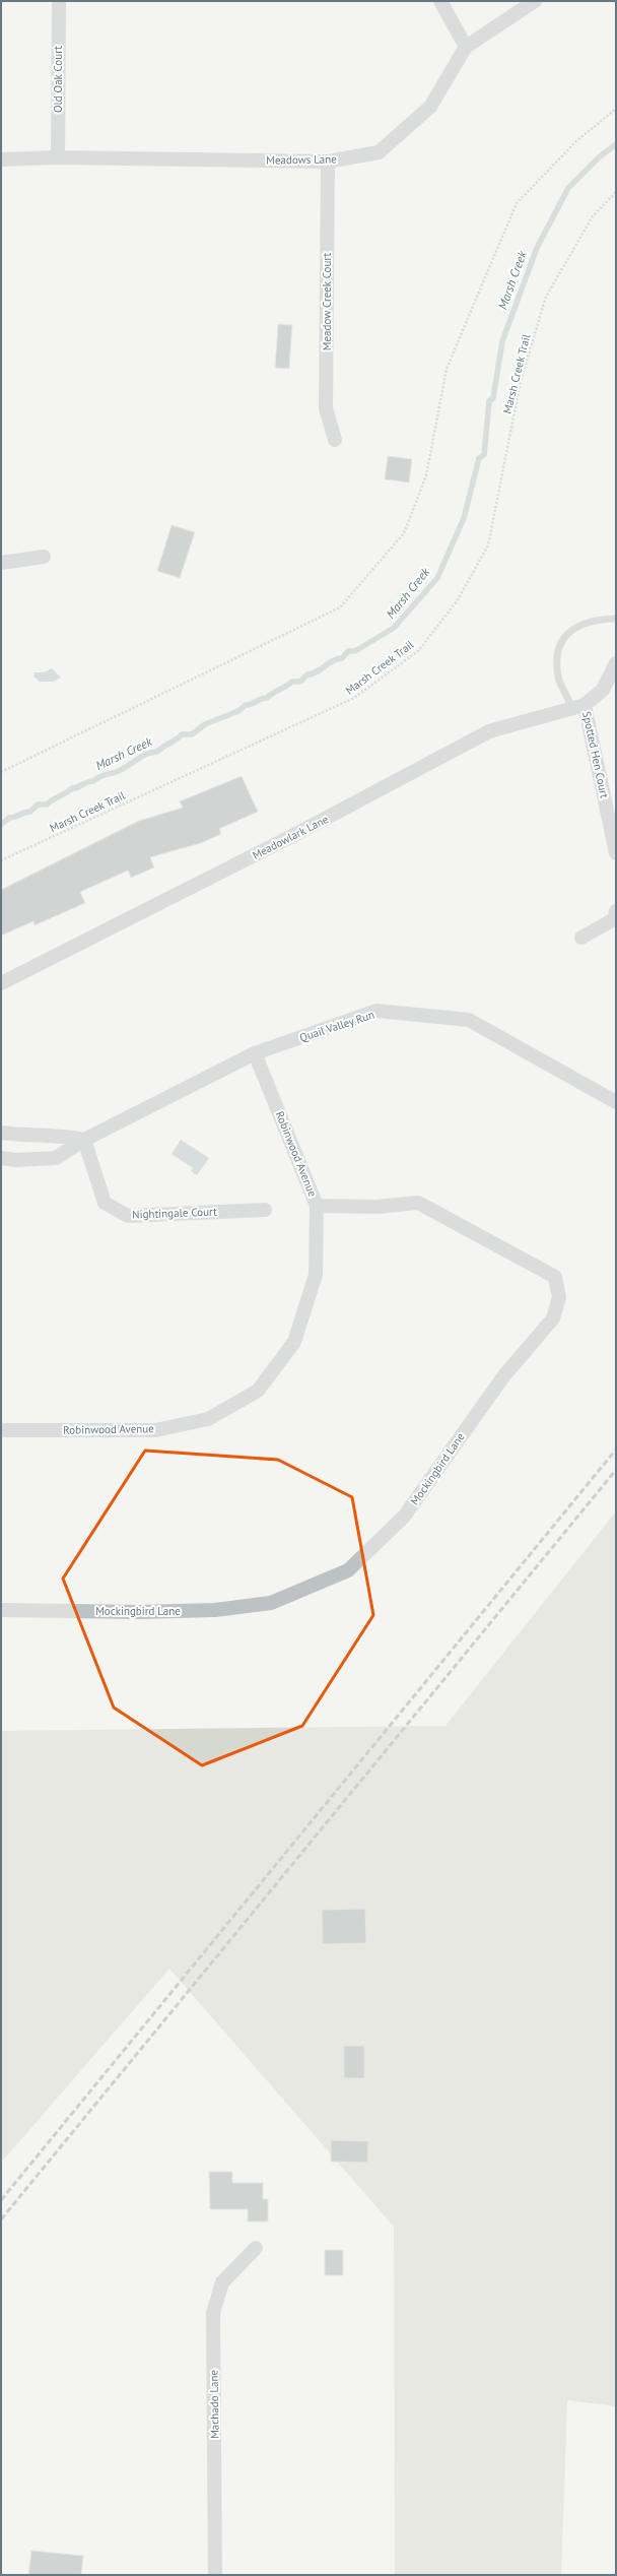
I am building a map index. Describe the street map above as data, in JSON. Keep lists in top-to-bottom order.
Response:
{
  "streets": {
    "street": [
      "Old Oak Court",
      "Meadows Lane",
      "Meadow Creek Court",
      "Spotted Hen Court",
      "Meadowlark Lane",
      "Quail Valley Run",
      "Robinwood Avenue",
      "Nightingale Court",
      "Mockingbird Lane",
      "Machado Lane"
    ],
    "path": ["Marsh Creek Trail"]
  },
  "crossings": [
    ["Old Oak Court", "Meadows Lane"],
    ["Meadows Lane", "Meadow Creek Court"],
    ["Spotted Hen Court", "Meadowlark Lane"],
    ["Quail Valley Run", "Robinwood Avenue"],
    ["Quail Valley Run", "Nightingale Court"],
    ["Robinwood Avenue", "Mockingbird Lane"]
  ],
  "water": ["Marsh Creek"]
}
